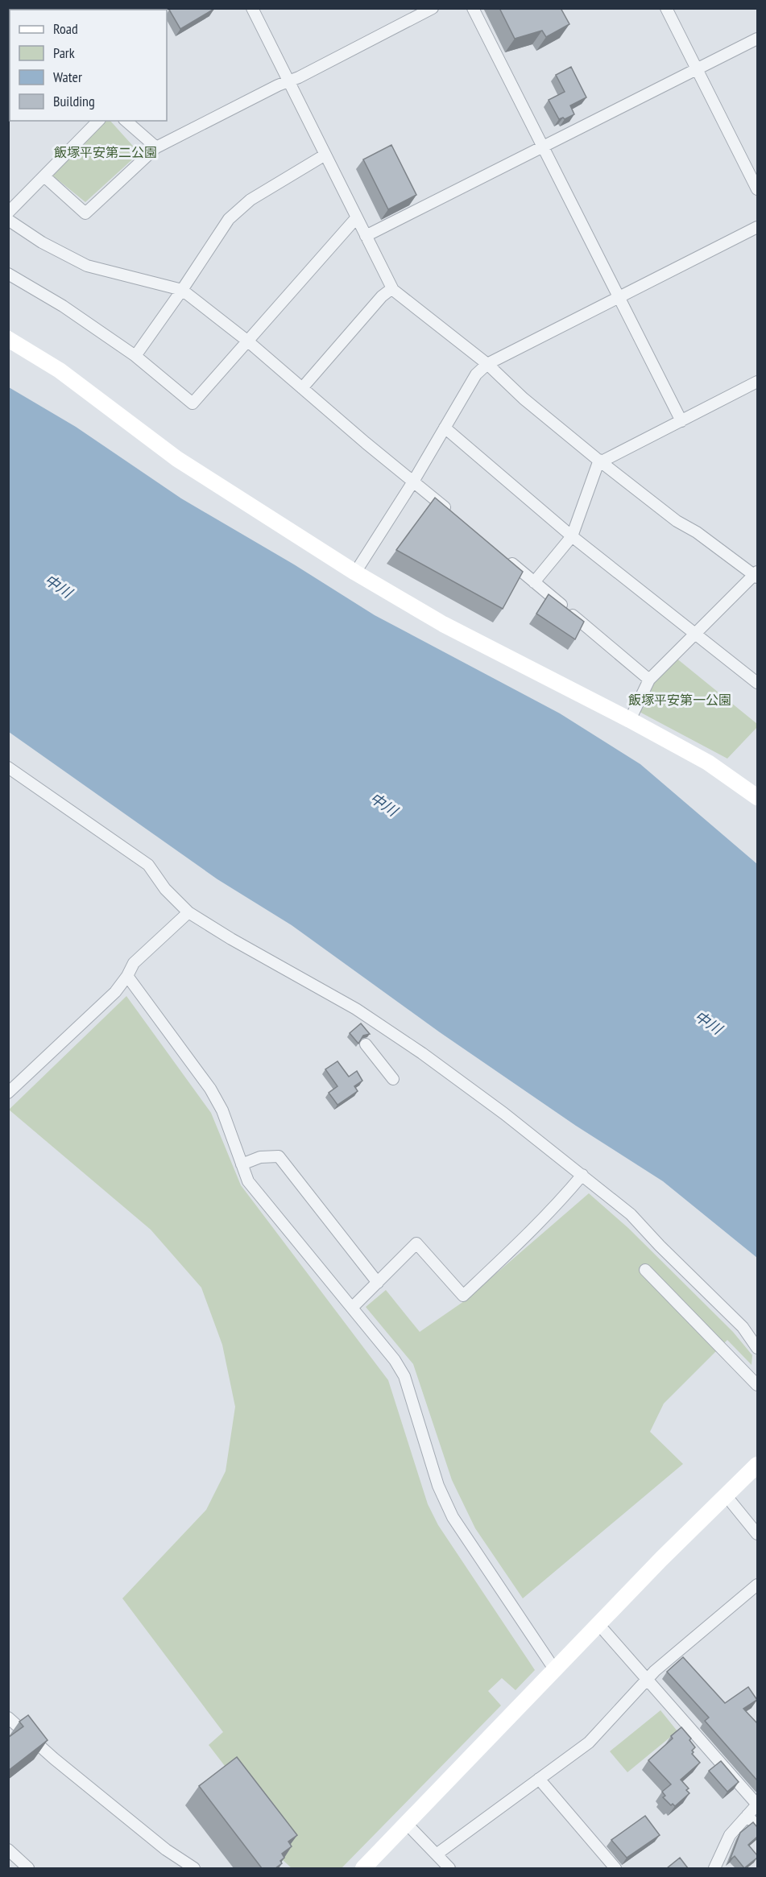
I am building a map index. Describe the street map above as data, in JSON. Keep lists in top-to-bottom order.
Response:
{
  "water": ["中川"],
  "parks": ["飯塚平安第二公園", "飯塚平安第一公園"],
  "legend": [
    "Road",
    "Park",
    "Water",
    "Building"
  ]
}
